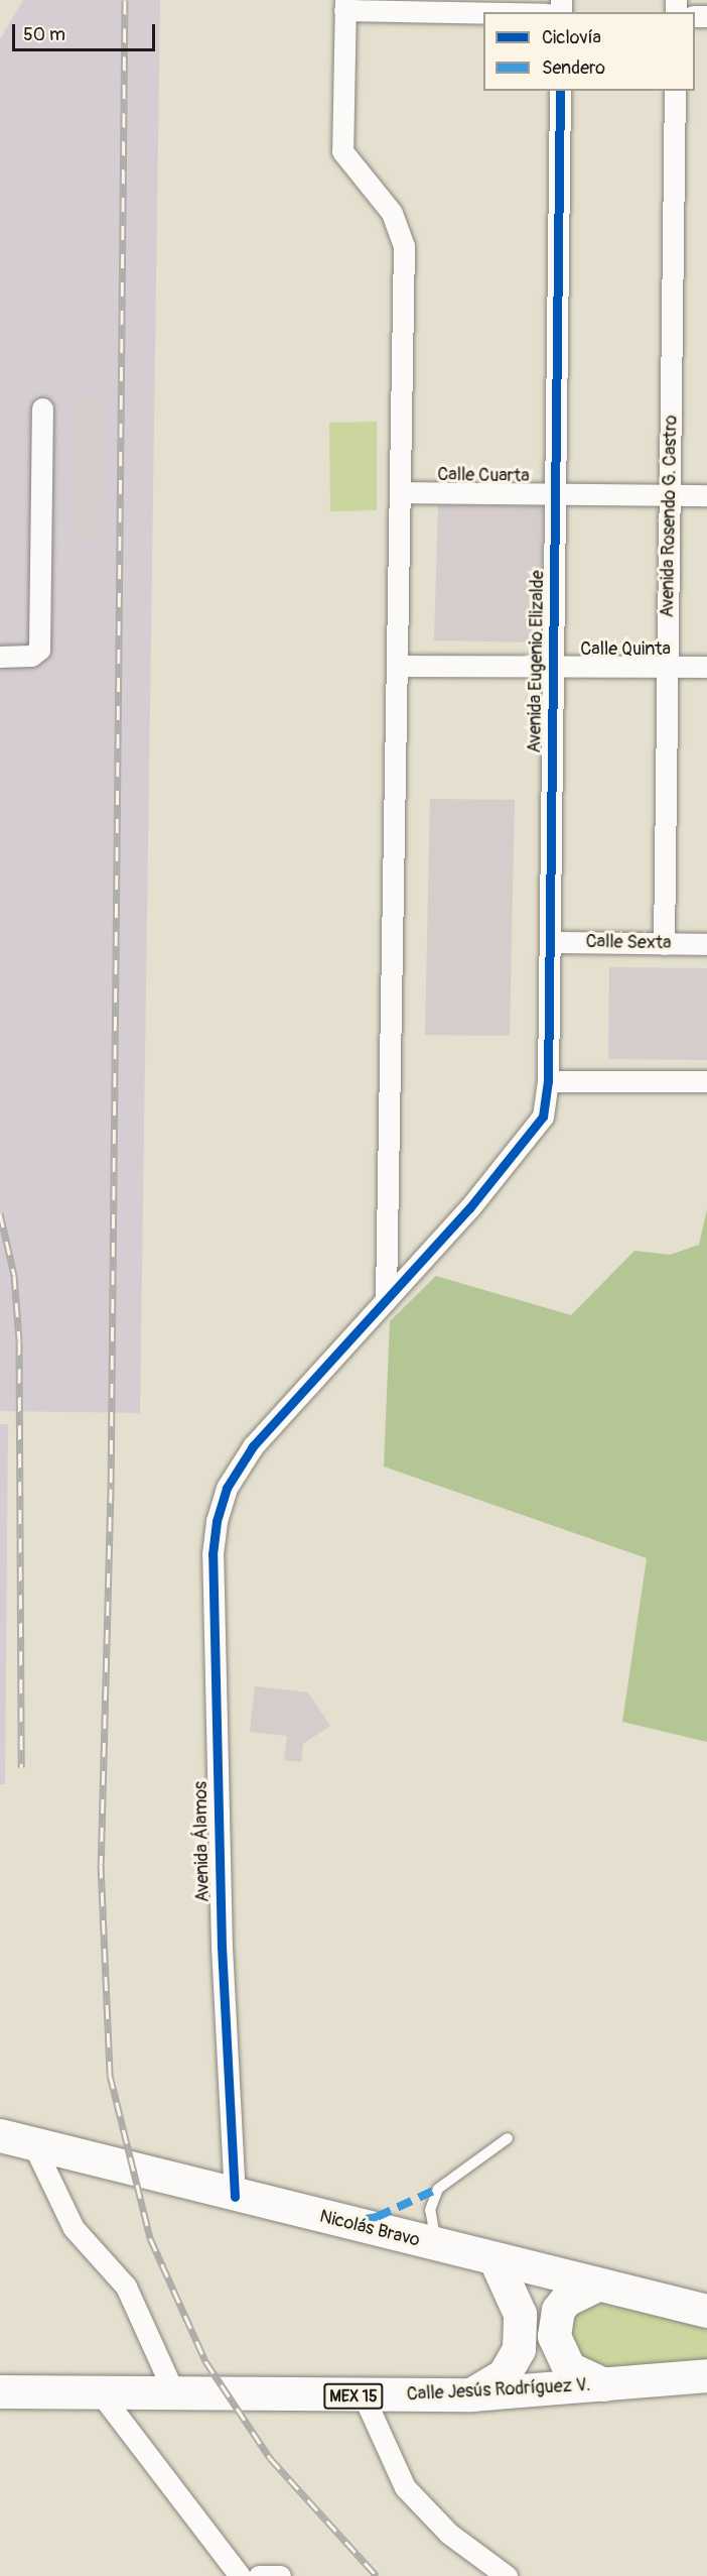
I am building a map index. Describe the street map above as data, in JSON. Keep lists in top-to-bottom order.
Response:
{
  "streets": {
    "main road": ["Nicolás Bravo", "Calle Jesús Rodríguez V.", "MEX 15"],
    "street": [
      "Calle Cuarta",
      "Avenida Rosendo G. Castro",
      "Calle Quinta",
      "Avenida Eugenio Elizalde",
      "Calle Sexta",
      "Avenida Álamos"
    ]
  },
  "crossings": [
    ["Calle Cuarta", "Avenida Rosendo G. Castro"],
    ["Calle Cuarta", "Avenida Eugenio Elizalde"],
    ["Avenida Rosendo G. Castro", "Calle Quinta"],
    ["Avenida Rosendo G. Castro", "Calle Sexta"],
    ["Calle Quinta", "Avenida Eugenio Elizalde"],
    ["Avenida Eugenio Elizalde", "Calle Sexta"],
    ["Avenida Eugenio Elizalde", "Avenida Álamos"],
    ["Avenida Álamos", "Nicolás Bravo"]
  ],
  "legend": ["Ciclovía", "Sendero"],
  "scale_bar": "50 m"
}
